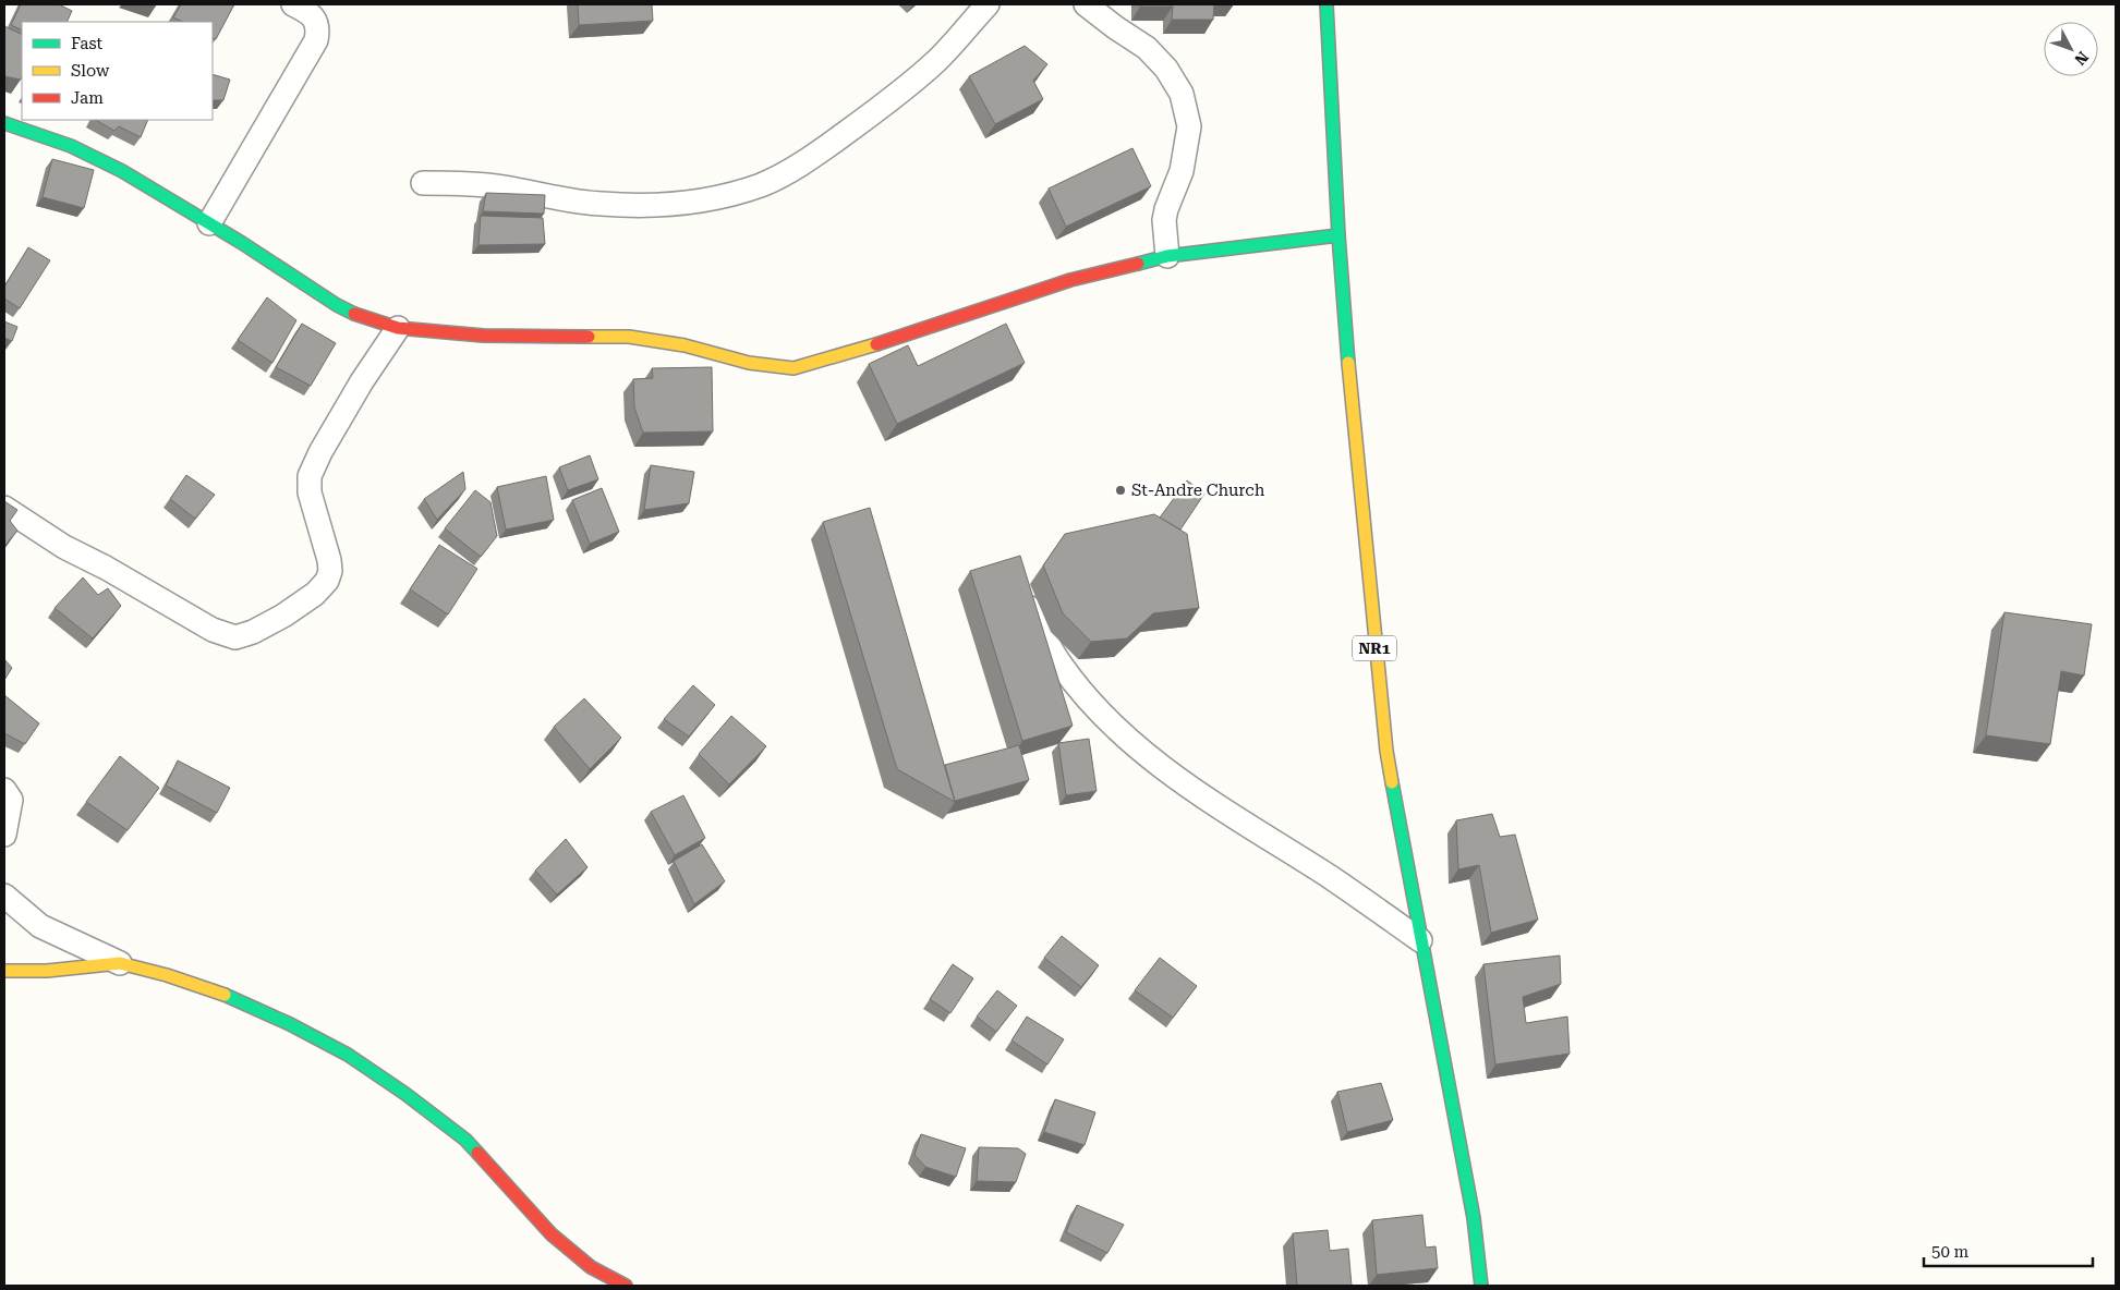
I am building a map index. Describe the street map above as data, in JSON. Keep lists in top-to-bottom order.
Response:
{
  "streets": {
    "main road": ["NR1"]
  },
  "places": ["St-Andre Church"],
  "legend": ["Fast", "Slow", "Jam"],
  "scale_bar": "50 m",
  "north": "bottom right"
}
